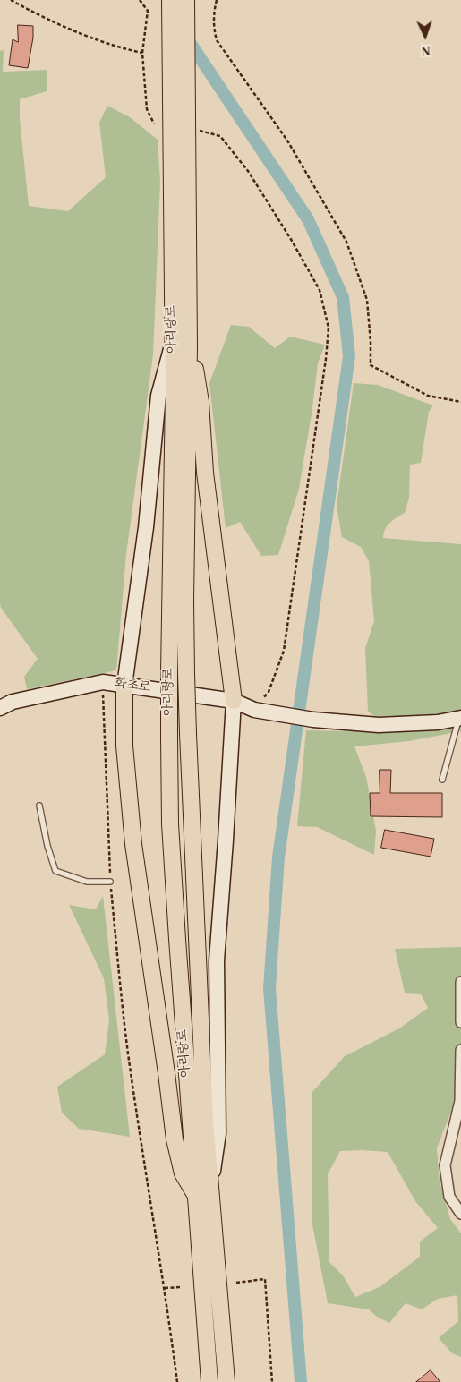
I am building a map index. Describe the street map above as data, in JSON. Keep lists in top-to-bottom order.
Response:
{
  "streets": {
    "main road": ["아리랑로"],
    "street": ["화초로"]
  },
  "north": "bottom"
}
